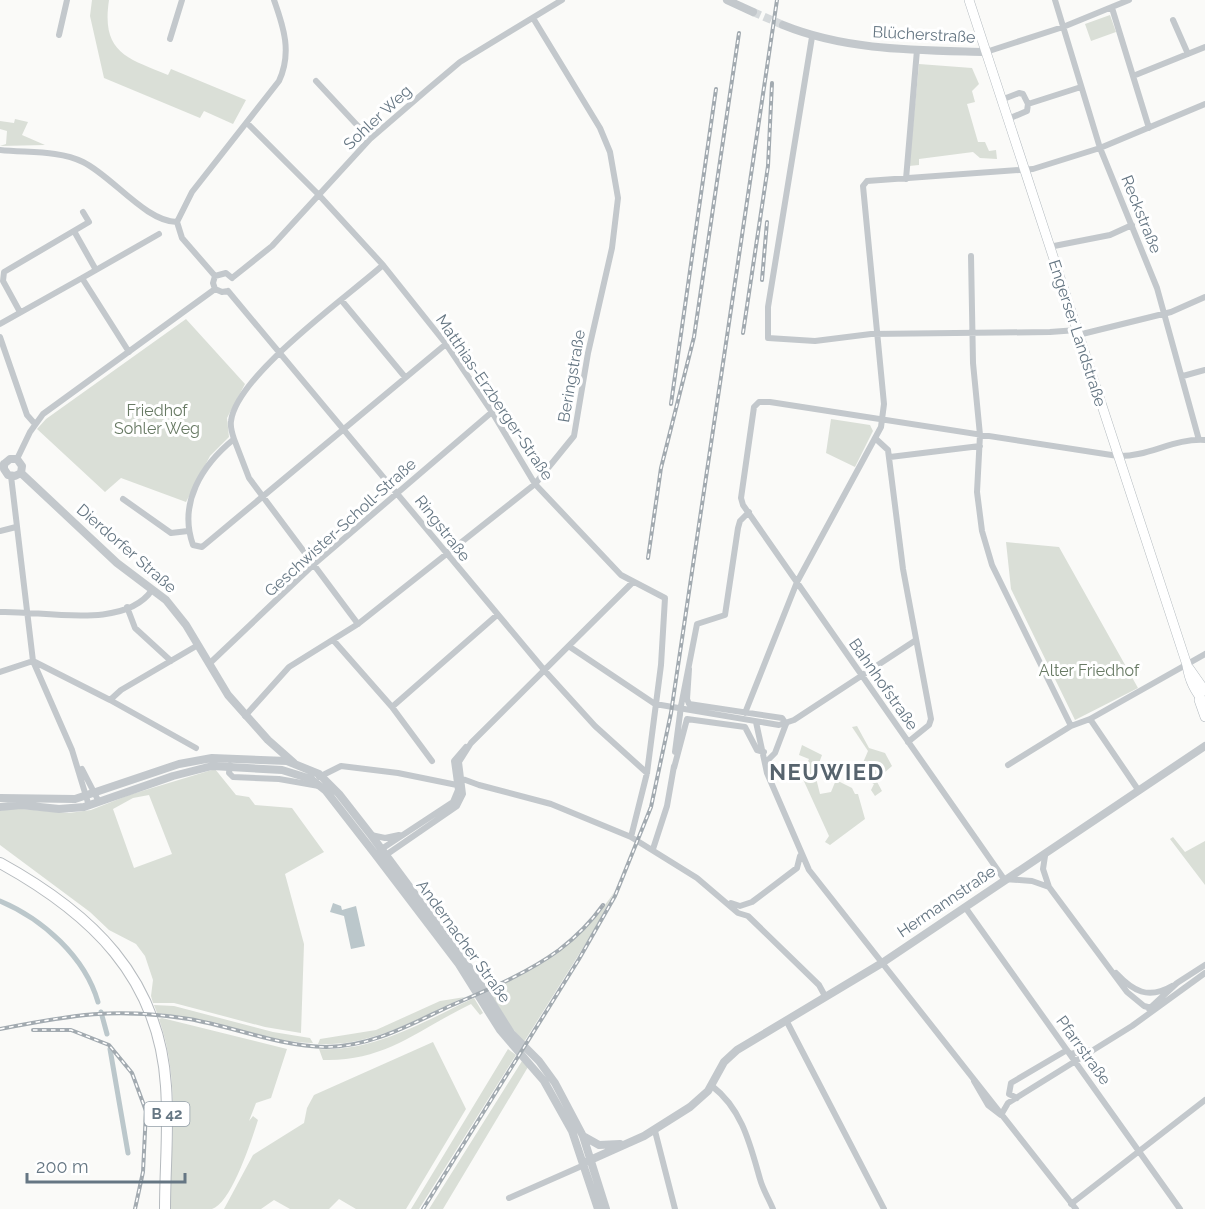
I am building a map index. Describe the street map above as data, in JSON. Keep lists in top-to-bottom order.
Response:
{
  "streets": {
    "main road": ["Engerser Landstraße", "B 42"],
    "street": [
      "Blücherstraße",
      "Sohler Weg",
      "Reckstraße",
      "Beringstraße",
      "Matthias-Erzberger-Straße",
      "Geschwister-Scholl-Straße",
      "Ringstraße",
      "Dierdorfer Straße",
      "Bahnhofstraße",
      "Hermannstraße",
      "Andernacher Straße",
      "Pfarrstraße"
    ]
  },
  "crossings": [
    ["Blücherstraße", "Reckstraße"],
    ["Blücherstraße", "Engerser Landstraße"],
    ["Sohler Weg", "Beringstraße"],
    ["Sohler Weg", "Matthias-Erzberger-Straße"],
    ["Sohler Weg", "Ringstraße"],
    ["Beringstraße", "Matthias-Erzberger-Straße"],
    ["Beringstraße", "Ringstraße"],
    ["Beringstraße", "Dierdorfer Straße"],
    ["Matthias-Erzberger-Straße", "Geschwister-Scholl-Straße"],
    ["Geschwister-Scholl-Straße", "Ringstraße"],
    ["Geschwister-Scholl-Straße", "Dierdorfer Straße"],
    ["Dierdorfer Straße", "Andernacher Straße"],
    ["Bahnhofstraße", "Hermannstraße"],
    ["Hermannstraße", "Andernacher Straße"],
    ["Hermannstraße", "Pfarrstraße"]
  ],
  "districts": ["NEUWIED"],
  "parks": ["Friedhof Sohler Weg", "Alter Friedhof"],
  "scale_bar": "200 m"
}
